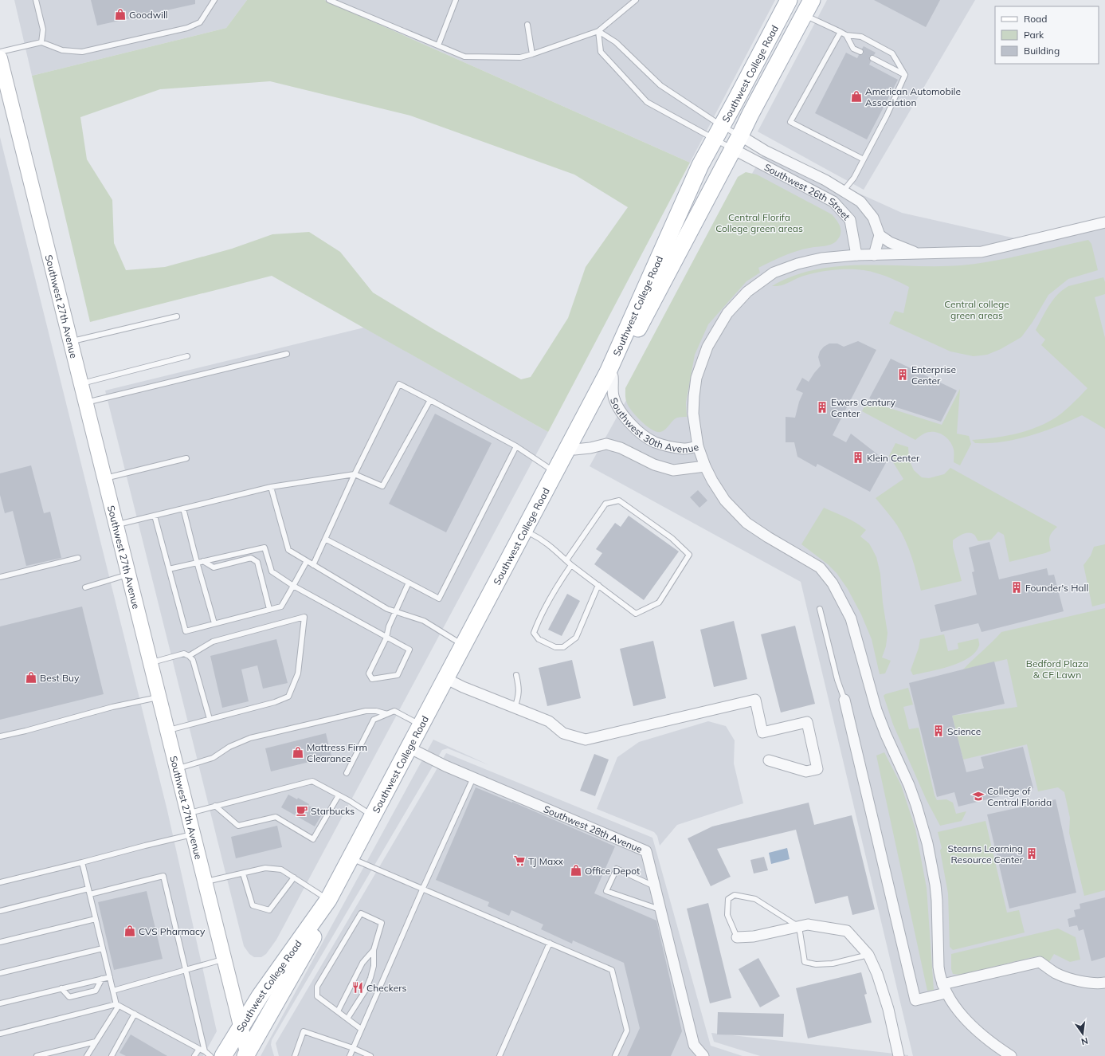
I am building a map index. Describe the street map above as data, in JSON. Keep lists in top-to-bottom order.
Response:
{
  "streets": {
    "main road": ["Southwest College Road", "Southwest 27th Avenue"],
    "street": ["Southwest 26th Street", "Southwest 30th Avenue", "Southwest 28th Avenue"]
  },
  "crossings": [
    ["Southwest College Road", "Southwest 26th Street"],
    ["Southwest College Road", "Southwest 27th Avenue"],
    ["Southwest College Road", "Southwest 30th Avenue"],
    ["Southwest College Road", "Southwest 28th Avenue"]
  ],
  "parks": ["Central Florifa College green areas", "Central college green areas", "Bedford Plaza & CF Lawn"],
  "places": {
    "shop": [
      "Goodwill",
      "American Automobile Association",
      "Best Buy",
      "Mattress Firm Clearance",
      "Office Depot",
      "CVS Pharmacy"
    ],
    "building": [
      "Enterprise Center",
      "Ewers Century Center",
      "Klein Center",
      "Founder's Hall",
      "Science",
      "Stearns Learning Resource Center"
    ],
    "school or university": ["College of Central Florida"],
    "cafe": ["Starbucks"],
    "supermarket": ["TJ Maxx"],
    "restaurant": ["Checkers"]
  },
  "legend": ["Road", "Park", "Building"],
  "north": "bottom"
}
